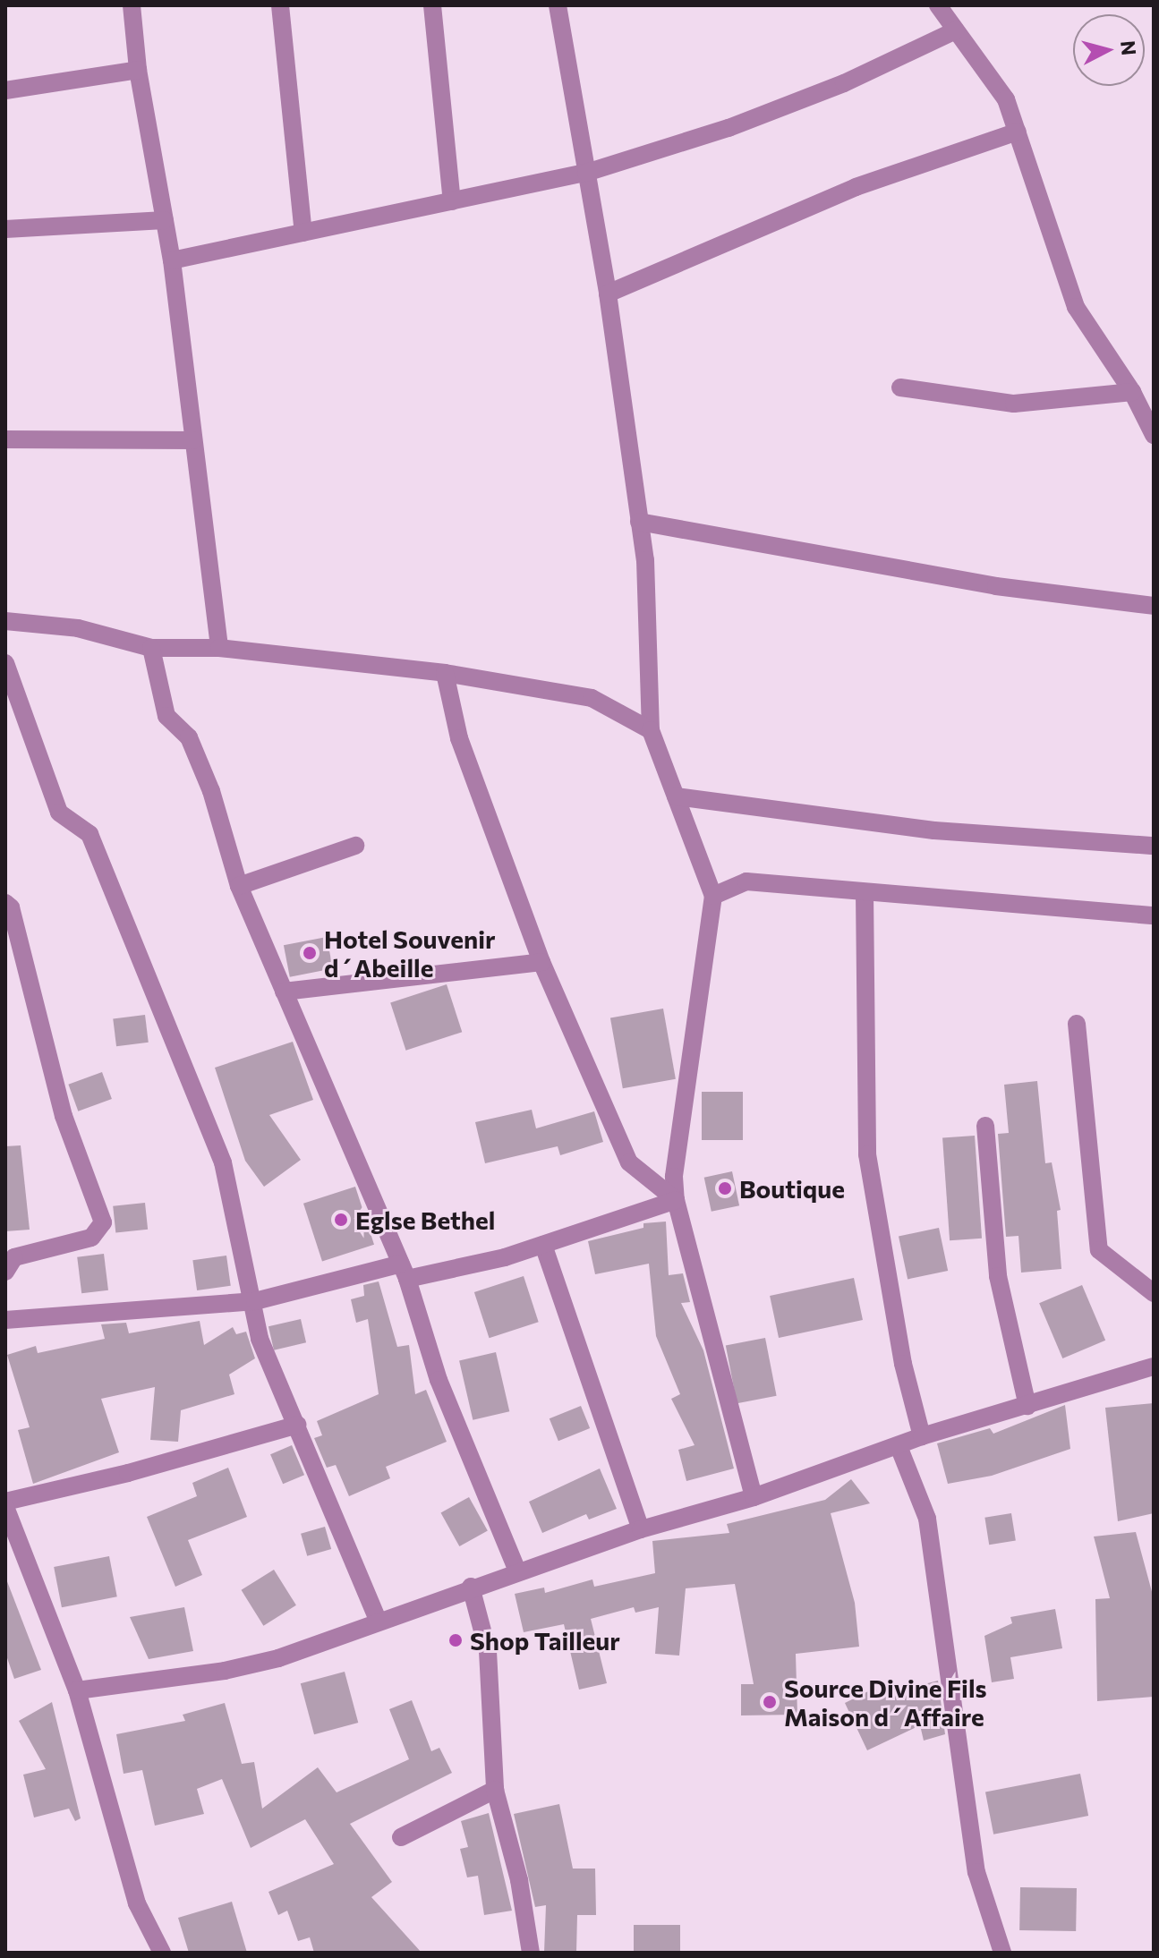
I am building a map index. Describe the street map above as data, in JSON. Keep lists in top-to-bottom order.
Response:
{
  "places": [
    "Hotel Souvenir d´Abeille",
    "Boutique",
    "Eglse Bethel",
    "Shop Tailleur",
    "Source Divine Fils Maison d´Affaire"
  ],
  "north": "right"
}
